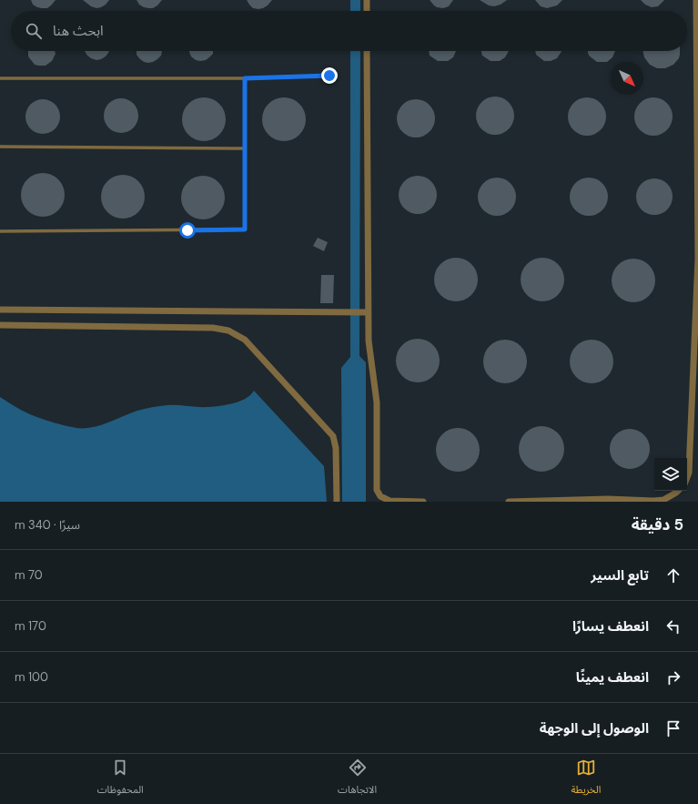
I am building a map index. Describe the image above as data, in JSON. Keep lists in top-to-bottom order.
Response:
{
  "north": "bottom right",
  "page": {
    "search": "ابحث هنا",
    "heading": ["5 دقيقة", "سيرًا · 340 m"],
    "list": [
      ["تابع السير", "70 m"],
      ["انعطف يسارًا", "170 m"],
      ["انعطف يمينًا", "100 m"],
      "الوصول إلى الوجهة"
    ],
    "nav": ["الخريطة", "الاتجاهات", "المحفوظات"]
  }
}
